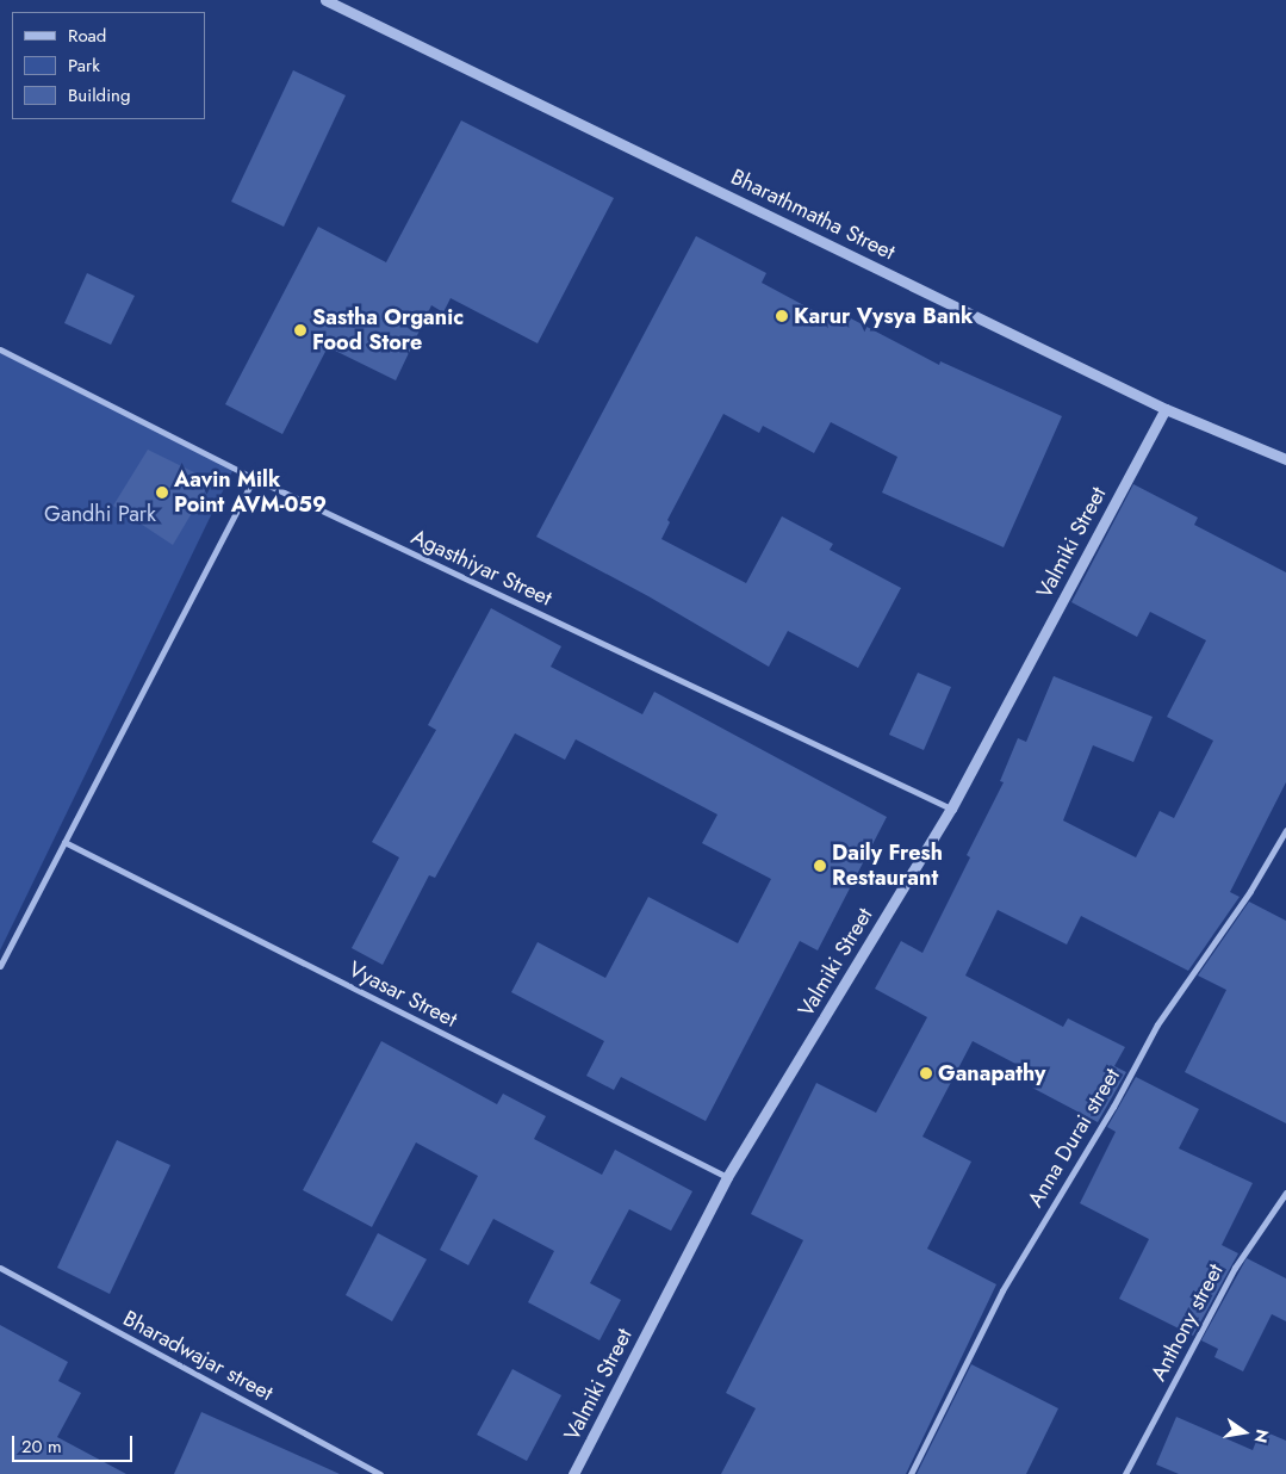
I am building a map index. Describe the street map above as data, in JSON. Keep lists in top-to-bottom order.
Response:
{
  "streets": {
    "street": [
      "Bharathmatha Street",
      "Valmiki Street",
      "Agasthiyar Street",
      "Vyasar Street",
      "Anna Durai street",
      "Anthony street",
      "Bharadwajar street"
    ]
  },
  "crossings": [
    ["Bharathmatha Street", "Valmiki Street"],
    ["Valmiki Street", "Agasthiyar Street"],
    ["Valmiki Street", "Vyasar Street"]
  ],
  "parks": ["Gandhi Park"],
  "places": [
    "Karur Vysya Bank",
    "Sastha Organic Food Store",
    "Aavin Milk Point AVM-059",
    "Daily Fresh Restaurant",
    "Ganapathy"
  ],
  "legend": ["Road", "Park", "Building"],
  "scale_bar": "20 m",
  "north": "right"
}
